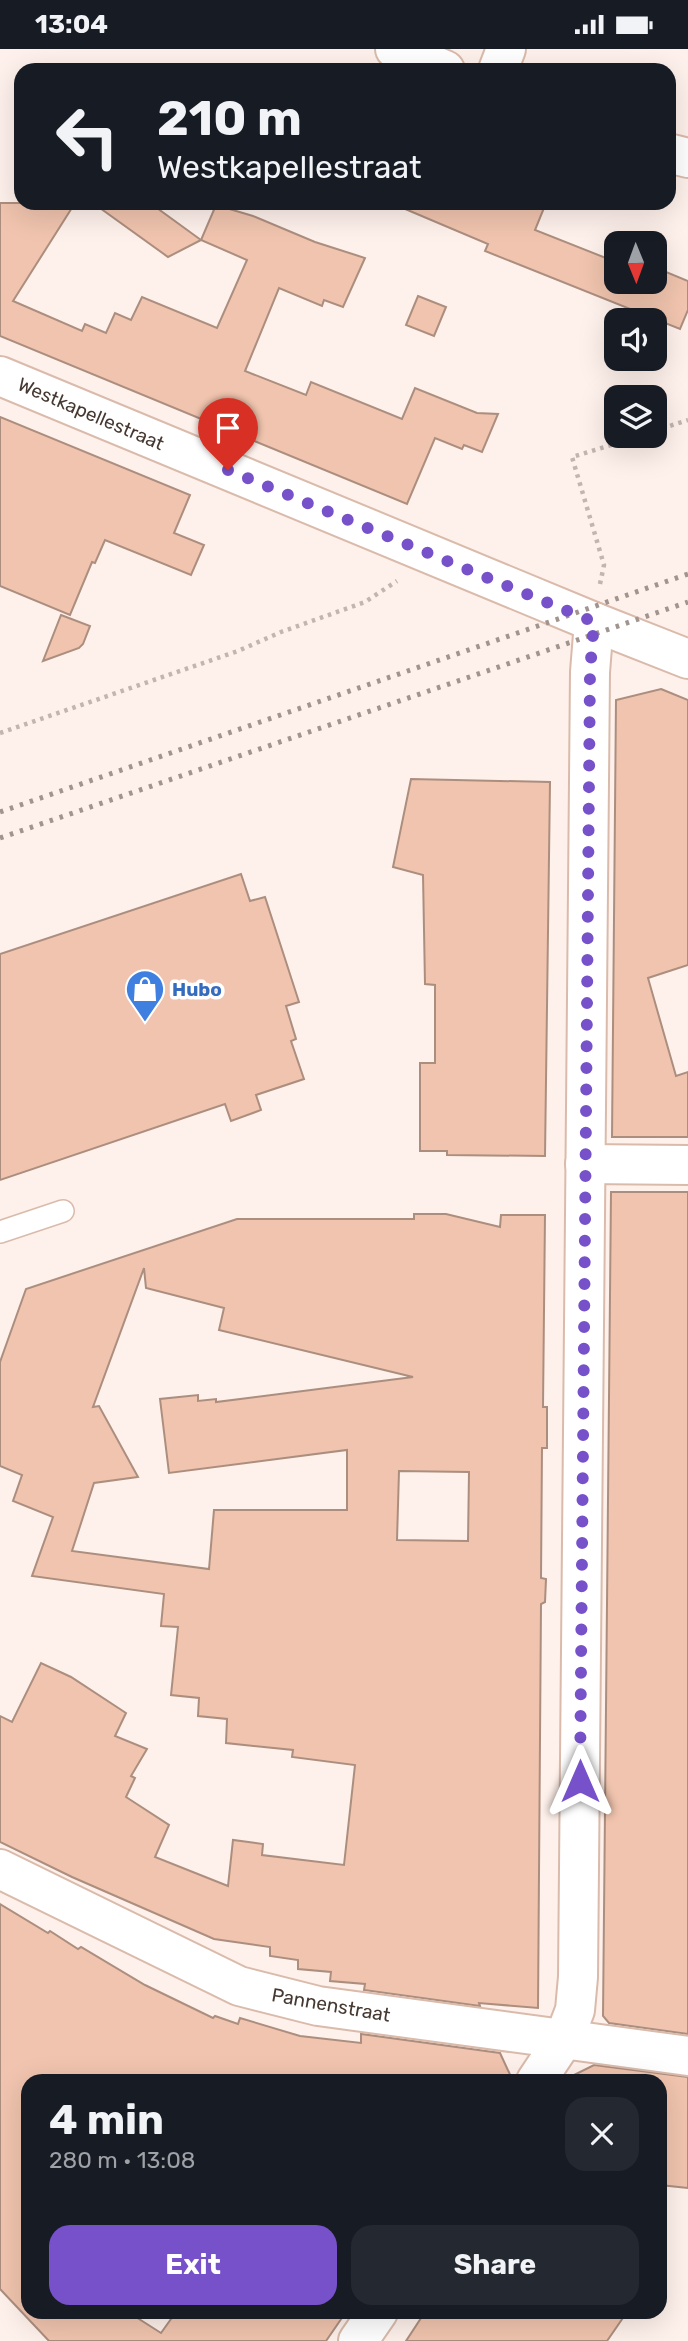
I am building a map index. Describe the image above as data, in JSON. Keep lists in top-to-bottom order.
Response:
{
  "streets": {
    "street": ["Westkapellestraat", "Pannenstraat"]
  },
  "places": {
    "shop": ["Hubo"]
  },
  "north": "bottom",
  "page": {
    "status": "13:04",
    "turn": ["210 m", "Westkapellestraat"],
    "heading": ["4 min", "280 m · 13:08"],
    "buttons": ["Exit", "Share"]
  }
}
